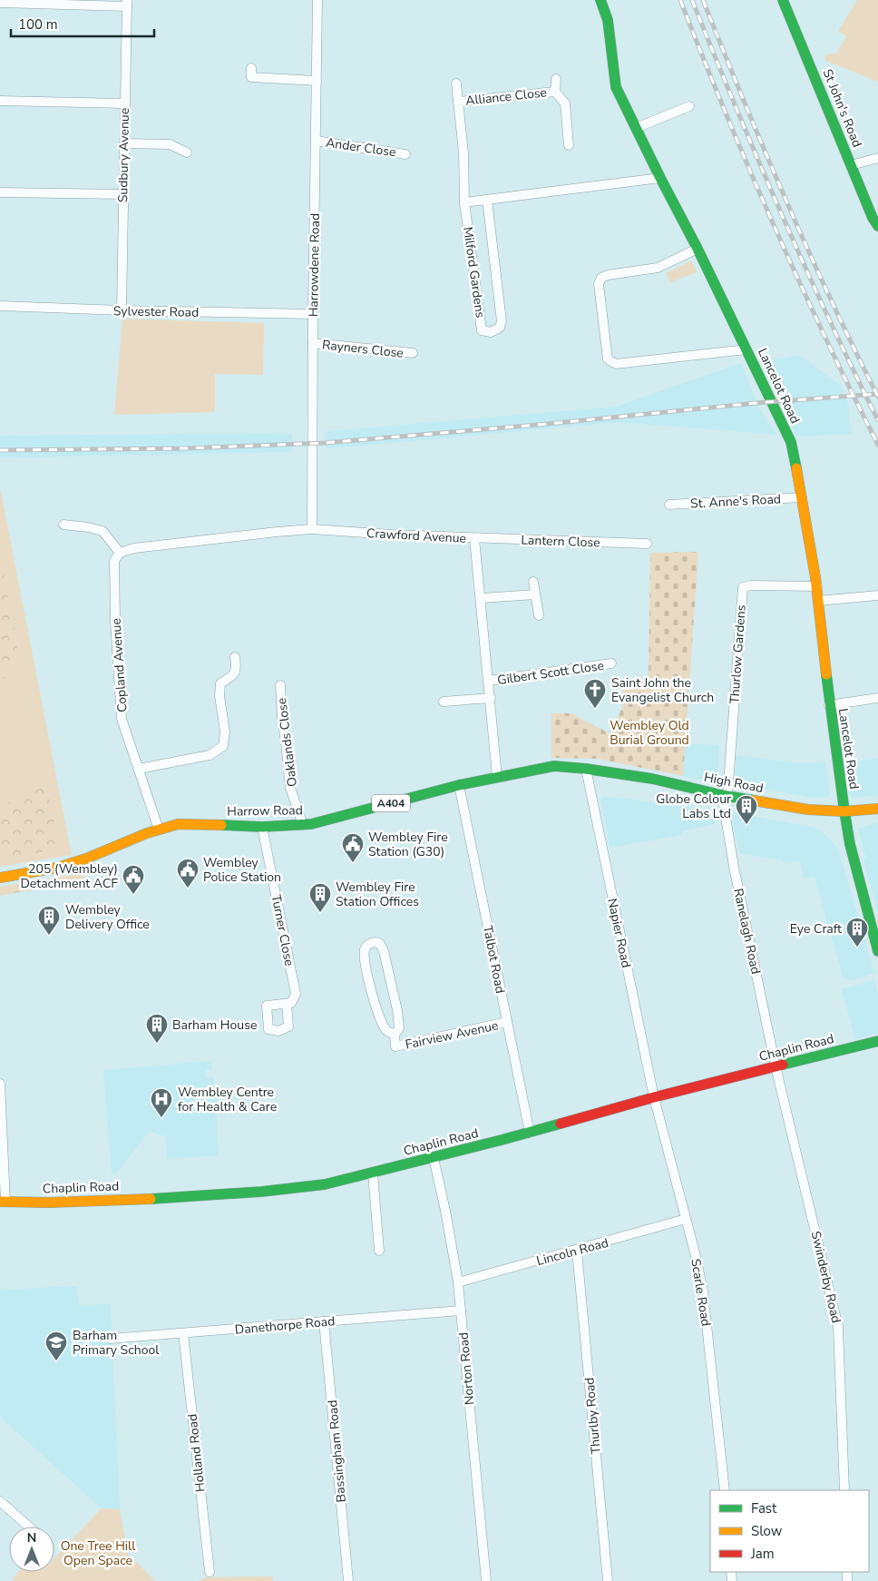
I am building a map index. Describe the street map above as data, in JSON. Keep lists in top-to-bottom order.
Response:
{
  "streets": {
    "street": [
      "Alliance Close",
      "St John's Road",
      "Ander Close",
      "Sudbury Avenue",
      "Harrowdene Road",
      "Milford Gardens",
      "Sylvester Road",
      "Rayners Close",
      "Lancelot Road",
      "St. Anne's Road",
      "Crawford Avenue",
      "Lantern Close",
      "Thurlow Gardens",
      "Copland Avenue",
      "Gilbert Scott Close",
      "Oaklands Close",
      "High Road",
      "A404",
      "Harrow Road",
      "Turner Close",
      "Ranelagh Road",
      "Napier Road",
      "Talbot Road",
      "Fairview Avenue",
      "Chaplin Road",
      "Lincoln Road",
      "Swinderby Road",
      "Scarle Road",
      "Danethorpe Road",
      "Norton Road",
      "Thurlby Road",
      "Bassingham Road",
      "Holland Road"
    ]
  },
  "crossings": [
    ["Alliance Close", "Milford Gardens"],
    ["Ander Close", "Harrowdene Road"],
    ["Sudbury Avenue", "Sylvester Road"],
    ["Harrowdene Road", "Sylvester Road"],
    ["Harrowdene Road", "Rayners Close"],
    ["Harrowdene Road", "Crawford Avenue"],
    ["Lancelot Road", "St. Anne's Road"],
    ["Lancelot Road", "Thurlow Gardens"],
    ["Lancelot Road", "High Road"],
    ["Crawford Avenue", "Lantern Close"],
    ["Crawford Avenue", "Copland Avenue"],
    ["Crawford Avenue", "Gilbert Scott Close"],
    ["Crawford Avenue", "Harrow Road"],
    ["Thurlow Gardens", "High Road"],
    ["Thurlow Gardens", "Ranelagh Road"],
    ["Copland Avenue", "Harrow Road"],
    ["Oaklands Close", "Harrow Road"],
    ["High Road", "Harrow Road"],
    ["High Road", "Ranelagh Road"],
    ["High Road", "Napier Road"],
    ["Harrow Road", "Turner Close"],
    ["Harrow Road", "Napier Road"],
    ["Harrow Road", "Talbot Road"],
    ["Ranelagh Road", "Chaplin Road"],
    ["Ranelagh Road", "Swinderby Road"],
    ["Napier Road", "Chaplin Road"],
    ["Napier Road", "Scarle Road"],
    ["Talbot Road", "Fairview Avenue"],
    ["Talbot Road", "Chaplin Road"],
    ["Chaplin Road", "Swinderby Road"],
    ["Chaplin Road", "Scarle Road"],
    ["Chaplin Road", "Norton Road"],
    ["Lincoln Road", "Scarle Road"],
    ["Lincoln Road", "Norton Road"],
    ["Lincoln Road", "Thurlby Road"],
    ["Danethorpe Road", "Norton Road"],
    ["Danethorpe Road", "Bassingham Road"],
    ["Danethorpe Road", "Holland Road"]
  ],
  "parks": ["Wembley Old Burial Ground", "One Tree Hill Open Space"],
  "places": {
    "church": ["Saint John the Evangelist Church"],
    "building": [
      "Globe Colour Labs Ltd",
      "Wembley Fire Station Offices",
      "Wembley Delivery Office",
      "Eye Craft",
      "Barham House"
    ],
    "public building": ["Wembley Fire Station (G30)", "Wembley Police Station", "205 (Wembley) Detachment ACF"],
    "hospital": ["Wembley Centre for Health & Care"],
    "school or university": ["Barham Primary School"]
  },
  "legend": ["Fast", "Slow", "Jam"],
  "scale_bar": "100 m",
  "north": "top"
}
